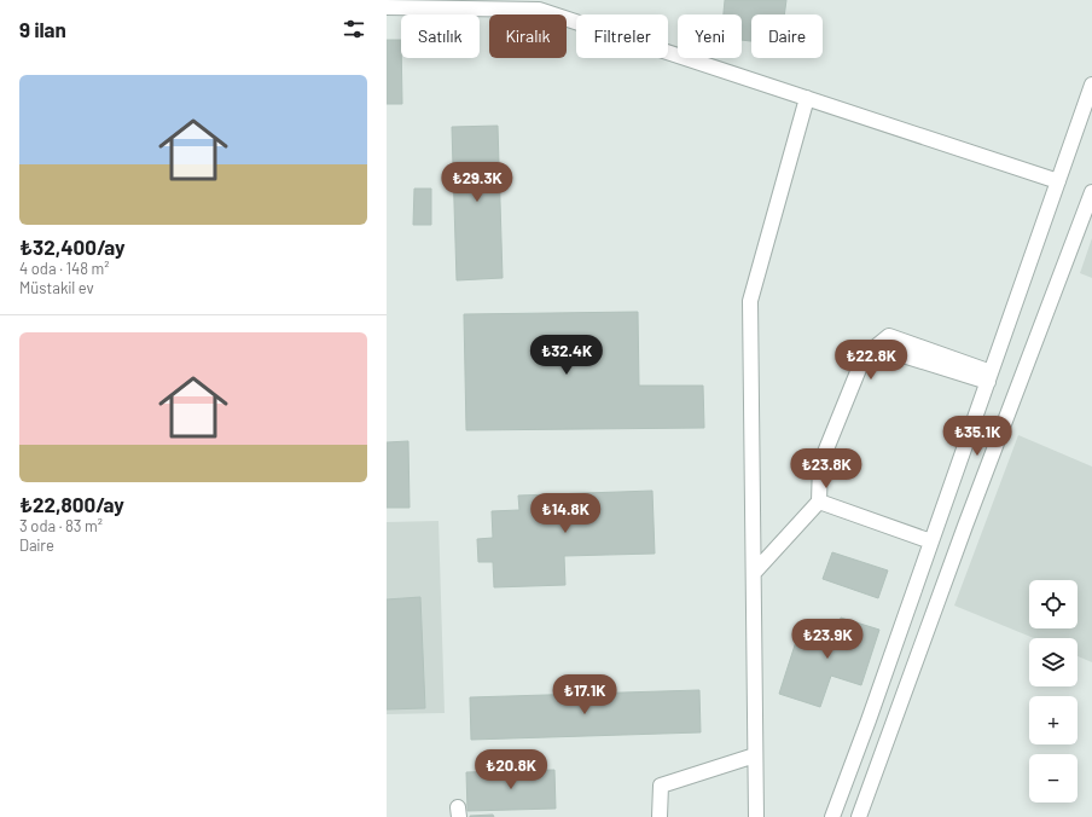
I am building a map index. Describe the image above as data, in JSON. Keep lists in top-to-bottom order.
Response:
{
  "page": {
    "heading": "9 ilan",
    "chip": [
      "Satılık",
      "Kiralık",
      "Filtreler",
      "Yeni",
      "Daire"
    ],
    "list": [
      {
        "name": "₺32,400/ay",
        "note": "4 oda · 148 m² · Müstakil ev"
      },
      {
        "name": "₺22,800/ay",
        "note": "3 oda · 83 m² · Daire"
      }
    ],
    "price": [
      "₺29.3K",
      "₺32.4K",
      "₺22.8K",
      "₺35.1K",
      "₺23.8K",
      "₺14.8K",
      "₺23.9K",
      "₺17.1K",
      "₺20.8K"
    ],
    "map_buttons": ["+", "−"]
  }
}
